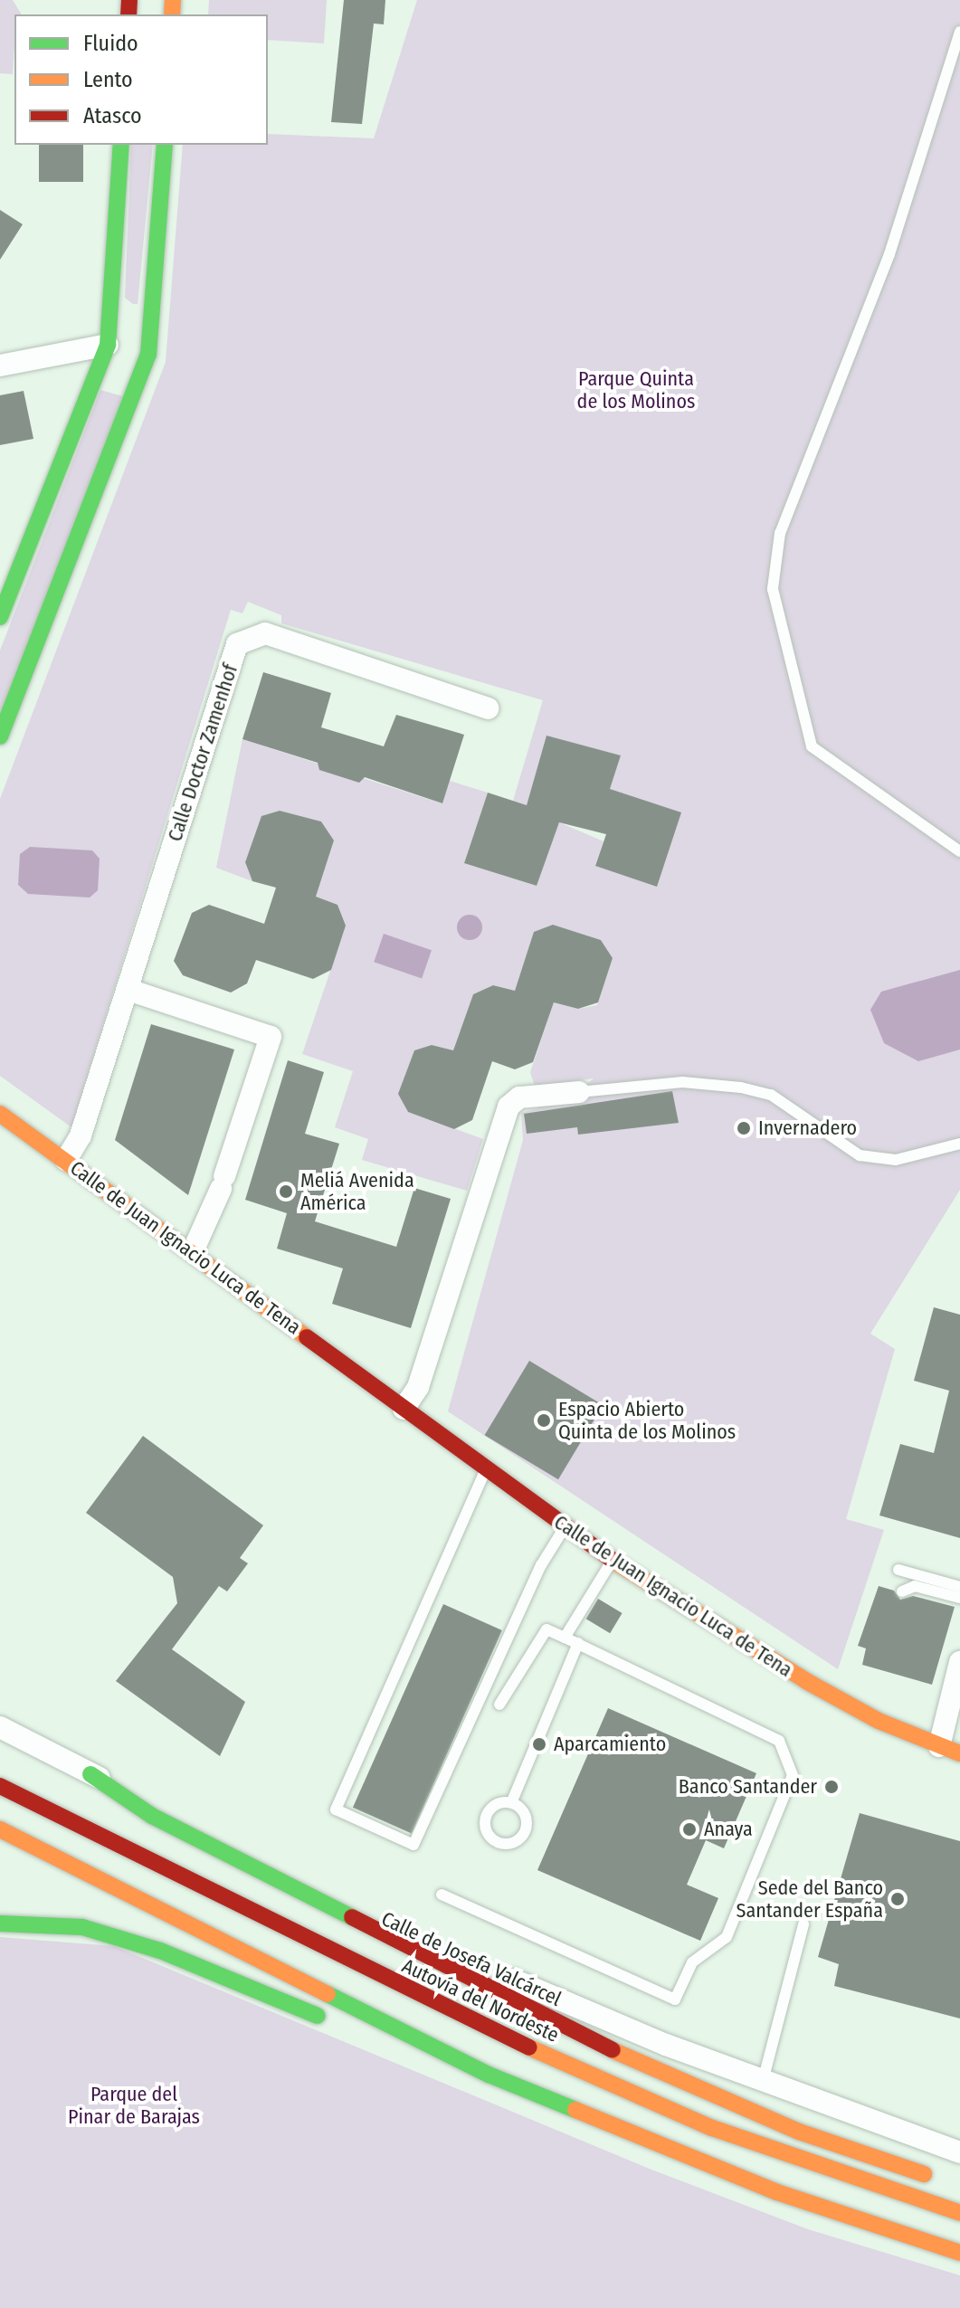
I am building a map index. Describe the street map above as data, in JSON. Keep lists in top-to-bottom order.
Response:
{
  "streets": {
    "main road": ["Calle de Juan Ignacio Luca de Tena", "Autovía del Nordeste"],
    "street": ["Calle Doctor Zamenhof", "Calle de Josefa Valcárcel"]
  },
  "crossings": [
    ["Calle Doctor Zamenhof", "Calle de Juan Ignacio Luca de Tena"]
  ],
  "parks": ["Parque Quinta de los Molinos", "Parque del Pinar de Barajas"],
  "places": [
    "Invernadero",
    "Meliá Avenida América",
    "Espacio Abierto Quinta de los Molinos",
    "Aparcamiento",
    "Banco Santander",
    "Anaya",
    "Sede del Banco Santander España"
  ],
  "legend": ["Fluido", "Lento", "Atasco"]
}
